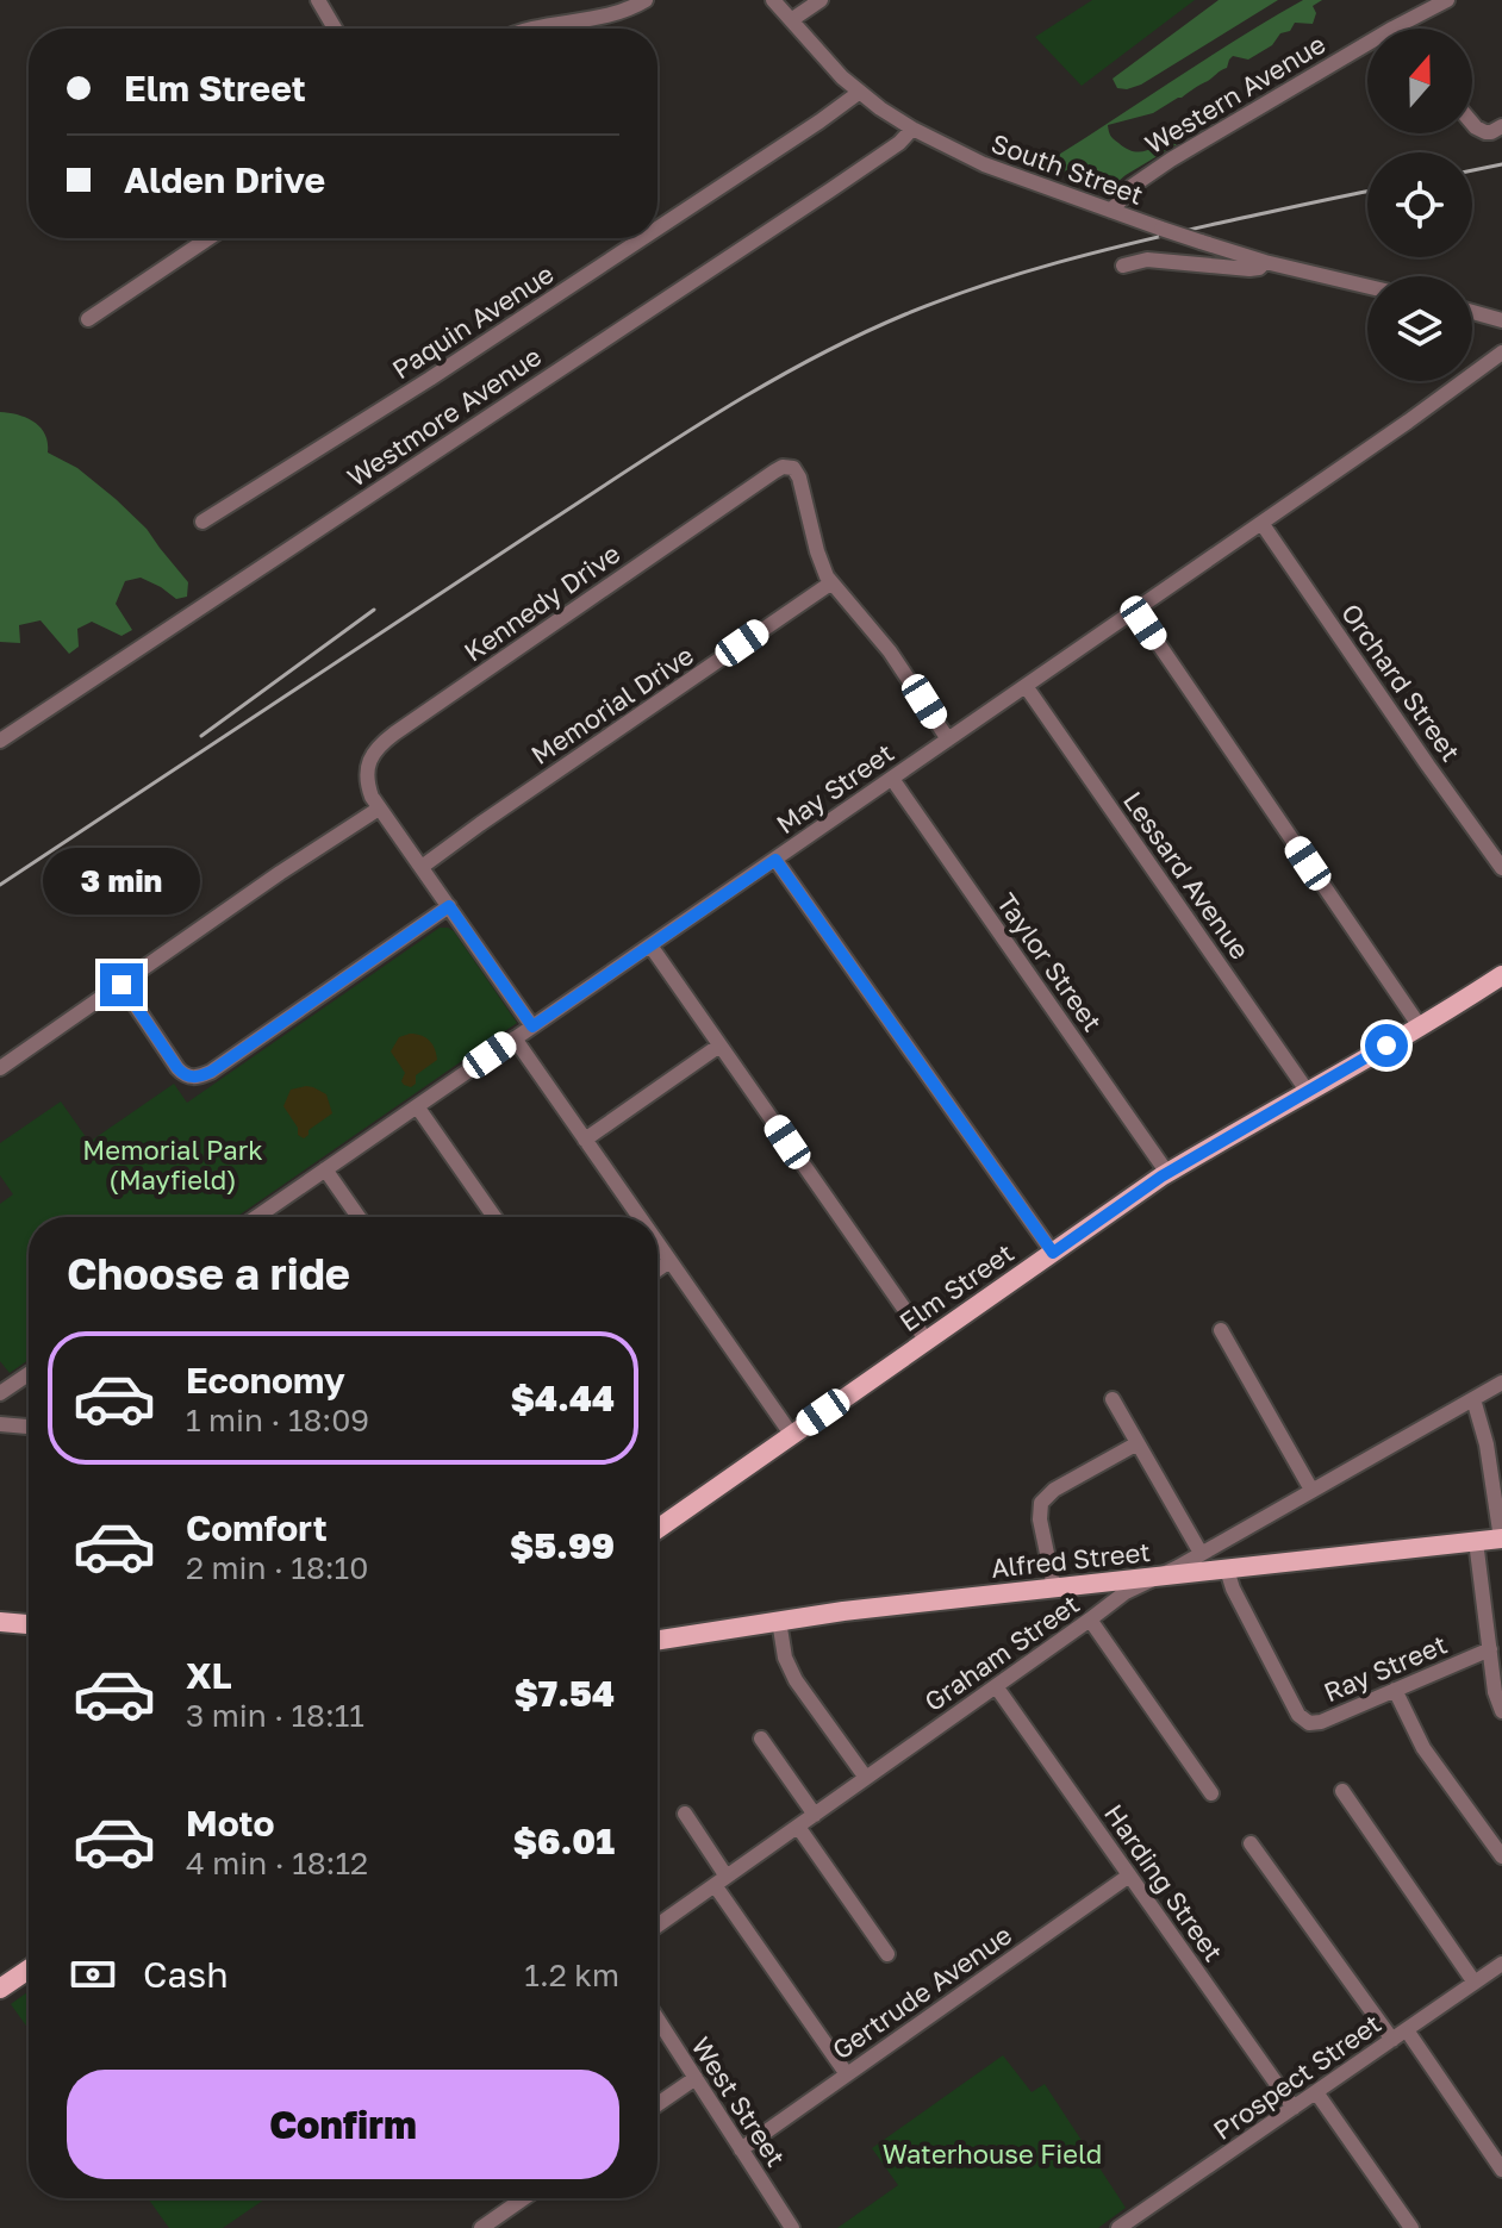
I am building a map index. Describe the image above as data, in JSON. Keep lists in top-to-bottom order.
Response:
{
  "streets": {
    "main road": ["Elm Street", "Alfred Street"],
    "street": [
      "Western Avenue",
      "South Street",
      "Paquin Avenue",
      "Westmore Avenue",
      "Kennedy Drive",
      "Orchard Street",
      "Memorial Drive",
      "May Street",
      "Lessard Avenue",
      "Taylor Street",
      "Graham Street",
      "Ray Street",
      "Harding Street",
      "Gertrude Avenue",
      "Prospect Street",
      "West Street"
    ]
  },
  "crossings": [
    ["Western Avenue", "South Street"],
    ["South Street", "Paquin Avenue"],
    ["South Street", "Westmore Avenue"],
    ["Kennedy Drive", "Memorial Drive"],
    ["Orchard Street", "May Street"],
    ["May Street", "Lessard Avenue"],
    ["May Street", "Taylor Street"],
    ["Lessard Avenue", "Elm Street"],
    ["Taylor Street", "Elm Street"],
    ["Alfred Street", "Graham Street"],
    ["Alfred Street", "Ray Street"],
    ["Graham Street", "Harding Street"],
    ["Harding Street", "Gertrude Avenue"],
    ["Harding Street", "Prospect Street"],
    ["Gertrude Avenue", "West Street"]
  ],
  "parks": ["Memorial Park (Mayfield)", "Waterhouse Field"],
  "north": "top",
  "page": {
    "banner": ["Elm Street", "Alden Drive"],
    "bubble": "3 min",
    "heading": "Choose a ride",
    "list": [
      {
        "name": "Economy",
        "note": "1 min · 18:09",
        "value": "$4.44"
      },
      {
        "name": "Comfort",
        "note": "2 min · 18:10",
        "value": "$5.99"
      },
      {
        "name": "XL",
        "note": "3 min · 18:11",
        "value": "$7.54"
      },
      {
        "name": "Moto",
        "note": "4 min · 18:12",
        "value": "$6.01"
      }
    ],
    "pay": ["Cash", "1.2 km"],
    "buttons": "Confirm"
  }
}
